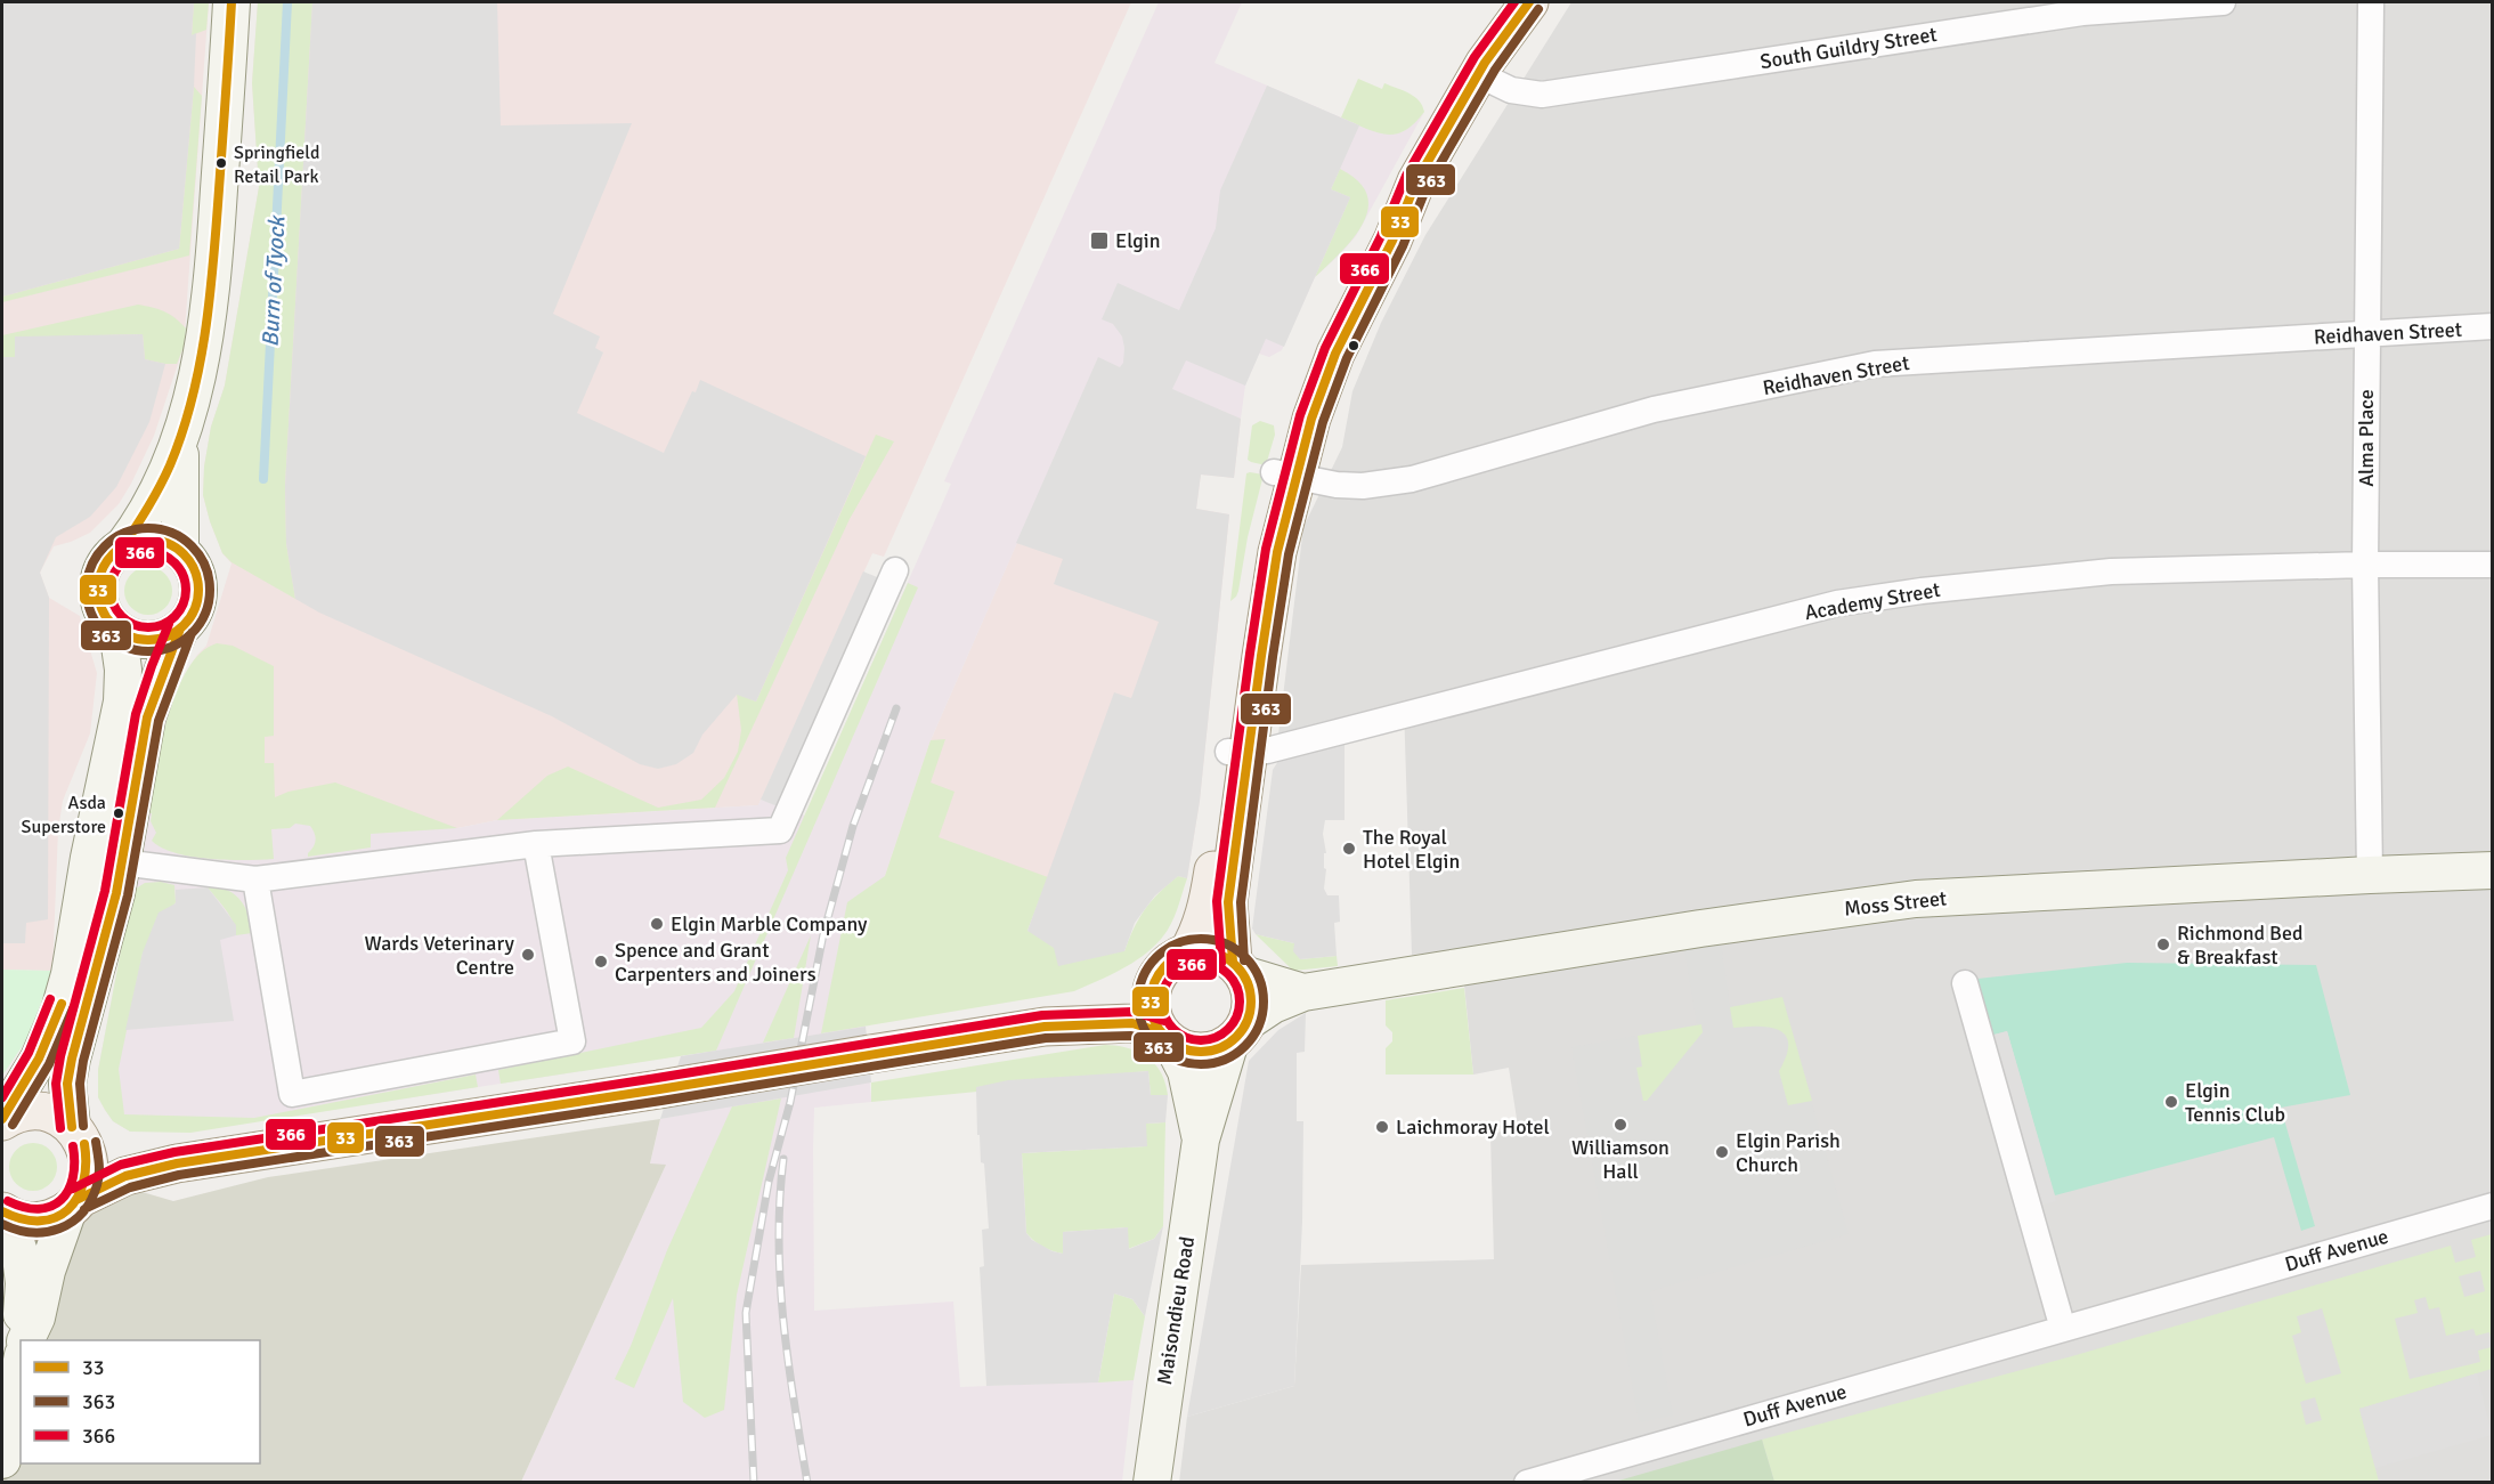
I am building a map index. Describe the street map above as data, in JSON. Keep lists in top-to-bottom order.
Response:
{
  "streets": {
    "street": [
      "South Guildry Street",
      "Reidhaven Street",
      "Alma Place",
      "Academy Street",
      "Moss Street",
      "Duff Avenue",
      "Maisondieu Road"
    ]
  },
  "crossings": [
    ["Reidhaven Street", "Alma Place"],
    ["Alma Place", "Academy Street"],
    ["Alma Place", "Moss Street"],
    ["Moss Street", "Maisondieu Road"]
  ],
  "water": ["Burn of Tyock"],
  "places": {
    "other": [
      "Springfield Retail Park",
      "Asda Superstore",
      "The Royal Hotel Elgin",
      "Elgin Marble Company",
      "Richmond Bed & Breakfast",
      "Wards Veterinary Centre",
      "Spence and Grant Carpenters and Joiners",
      "Elgin Tennis Club",
      "Williamson Hall",
      "Laichmoray Hotel",
      "Elgin Parish Church"
    ],
    "transit": ["Elgin"]
  },
  "lines": ["transit line 33", "transit line 366", "transit line 363"],
  "legend": ["33", "363", "366"]
}
